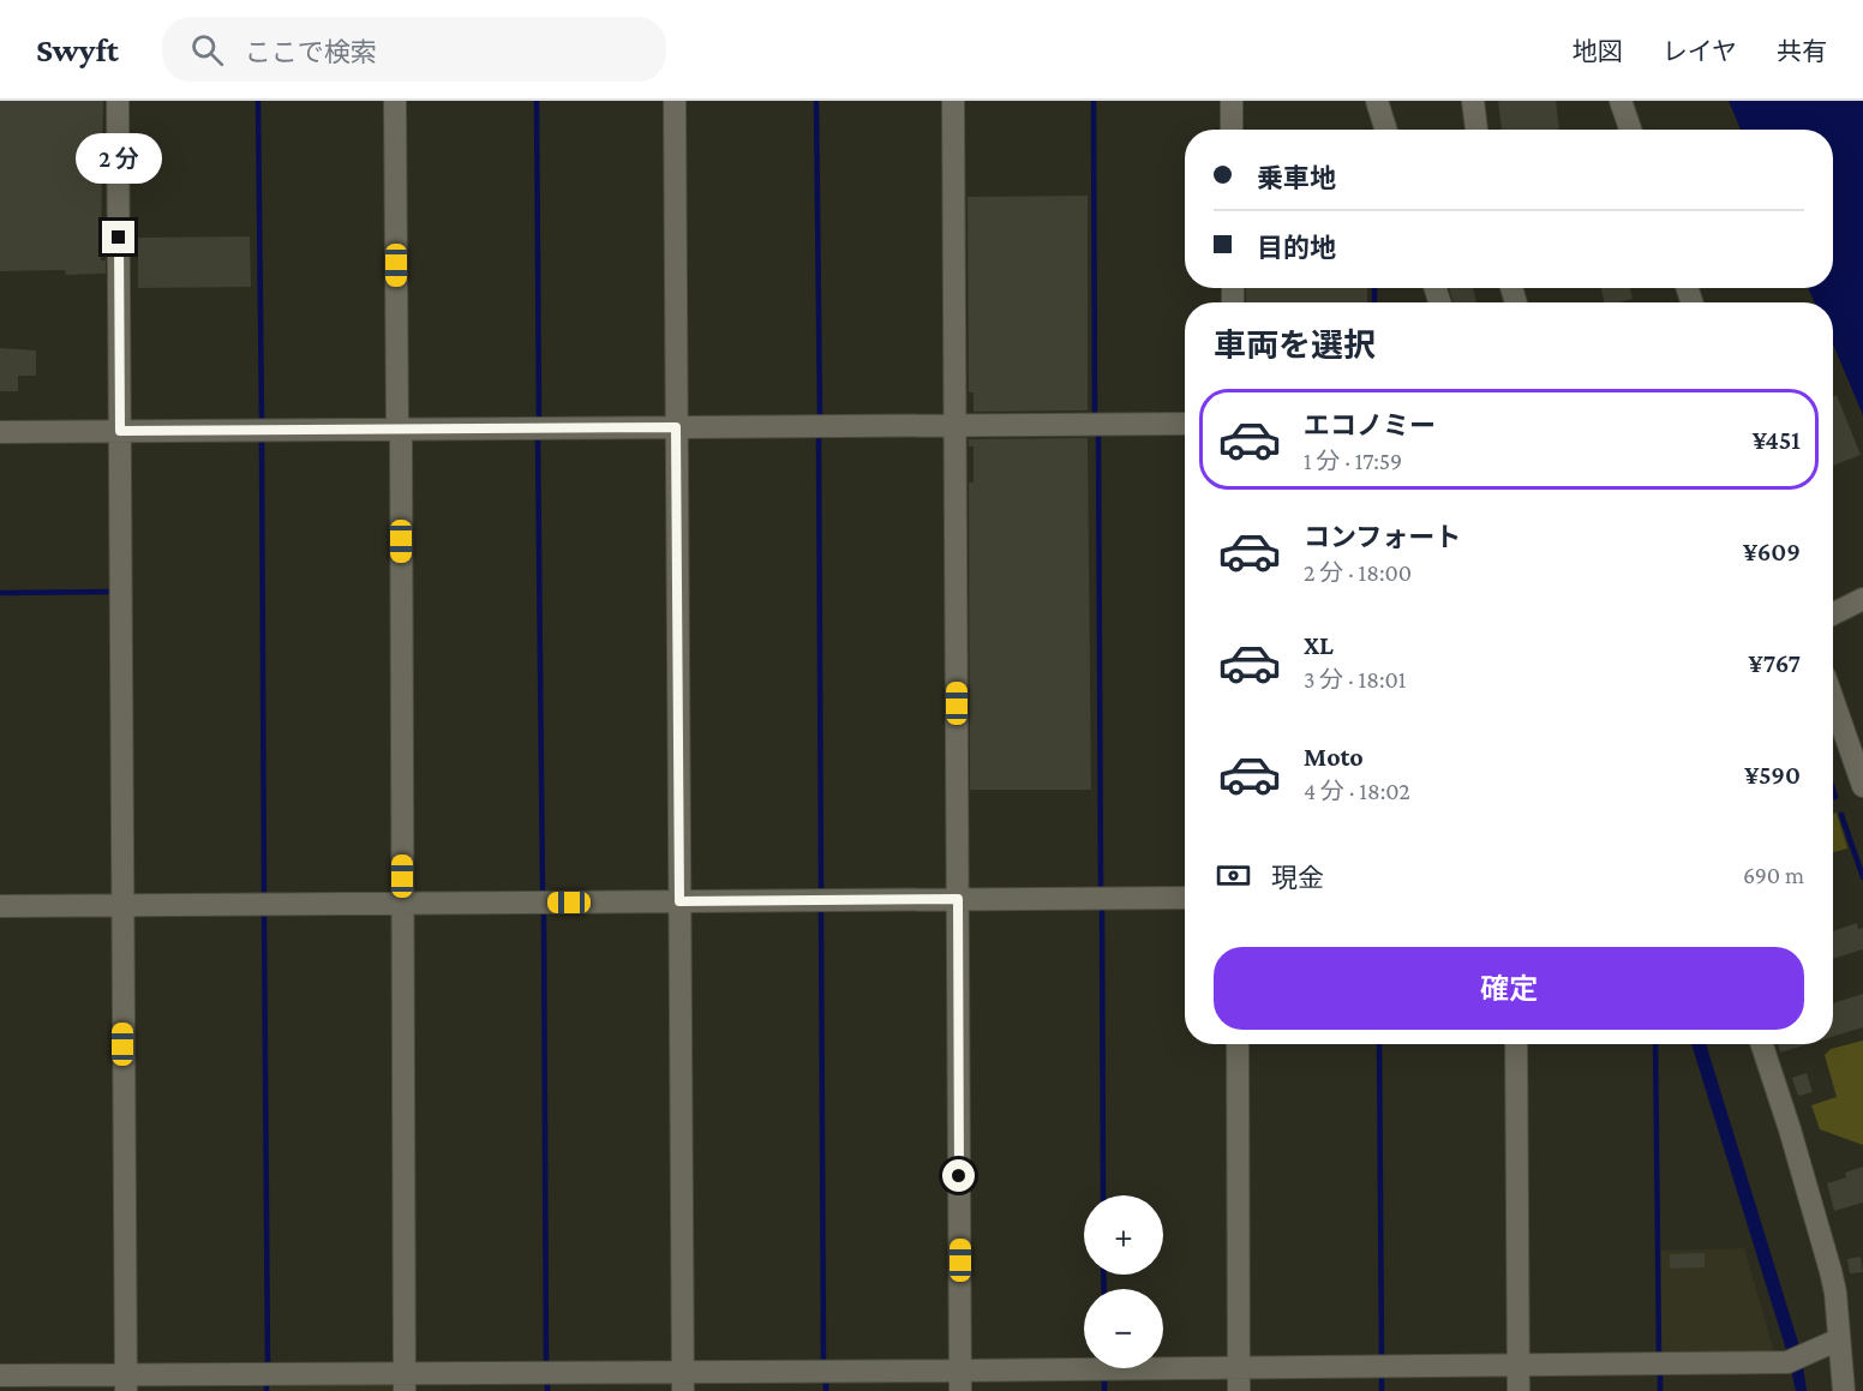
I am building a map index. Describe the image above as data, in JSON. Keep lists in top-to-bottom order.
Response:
{
  "page": {
    "header": "Swyft",
    "search": "ここで検索",
    "nav": ["地図", "レイヤ", "共有"],
    "banner": ["乗車地", "目的地"],
    "bubble": "2 分",
    "heading": "車両を選択",
    "list": [
      {
        "name": "エコノミー",
        "note": "1 分 · 17:59",
        "value": "¥451"
      },
      {
        "name": "コンフォート",
        "note": "2 分 · 18:00",
        "value": "¥609"
      },
      {
        "name": "XL",
        "note": "3 分 · 18:01",
        "value": "¥767"
      },
      {
        "name": "Moto",
        "note": "4 分 · 18:02",
        "value": "¥590"
      }
    ],
    "pay": ["現金", "690 m"],
    "buttons": "確定",
    "map_buttons": ["+", "−"]
  }
}
